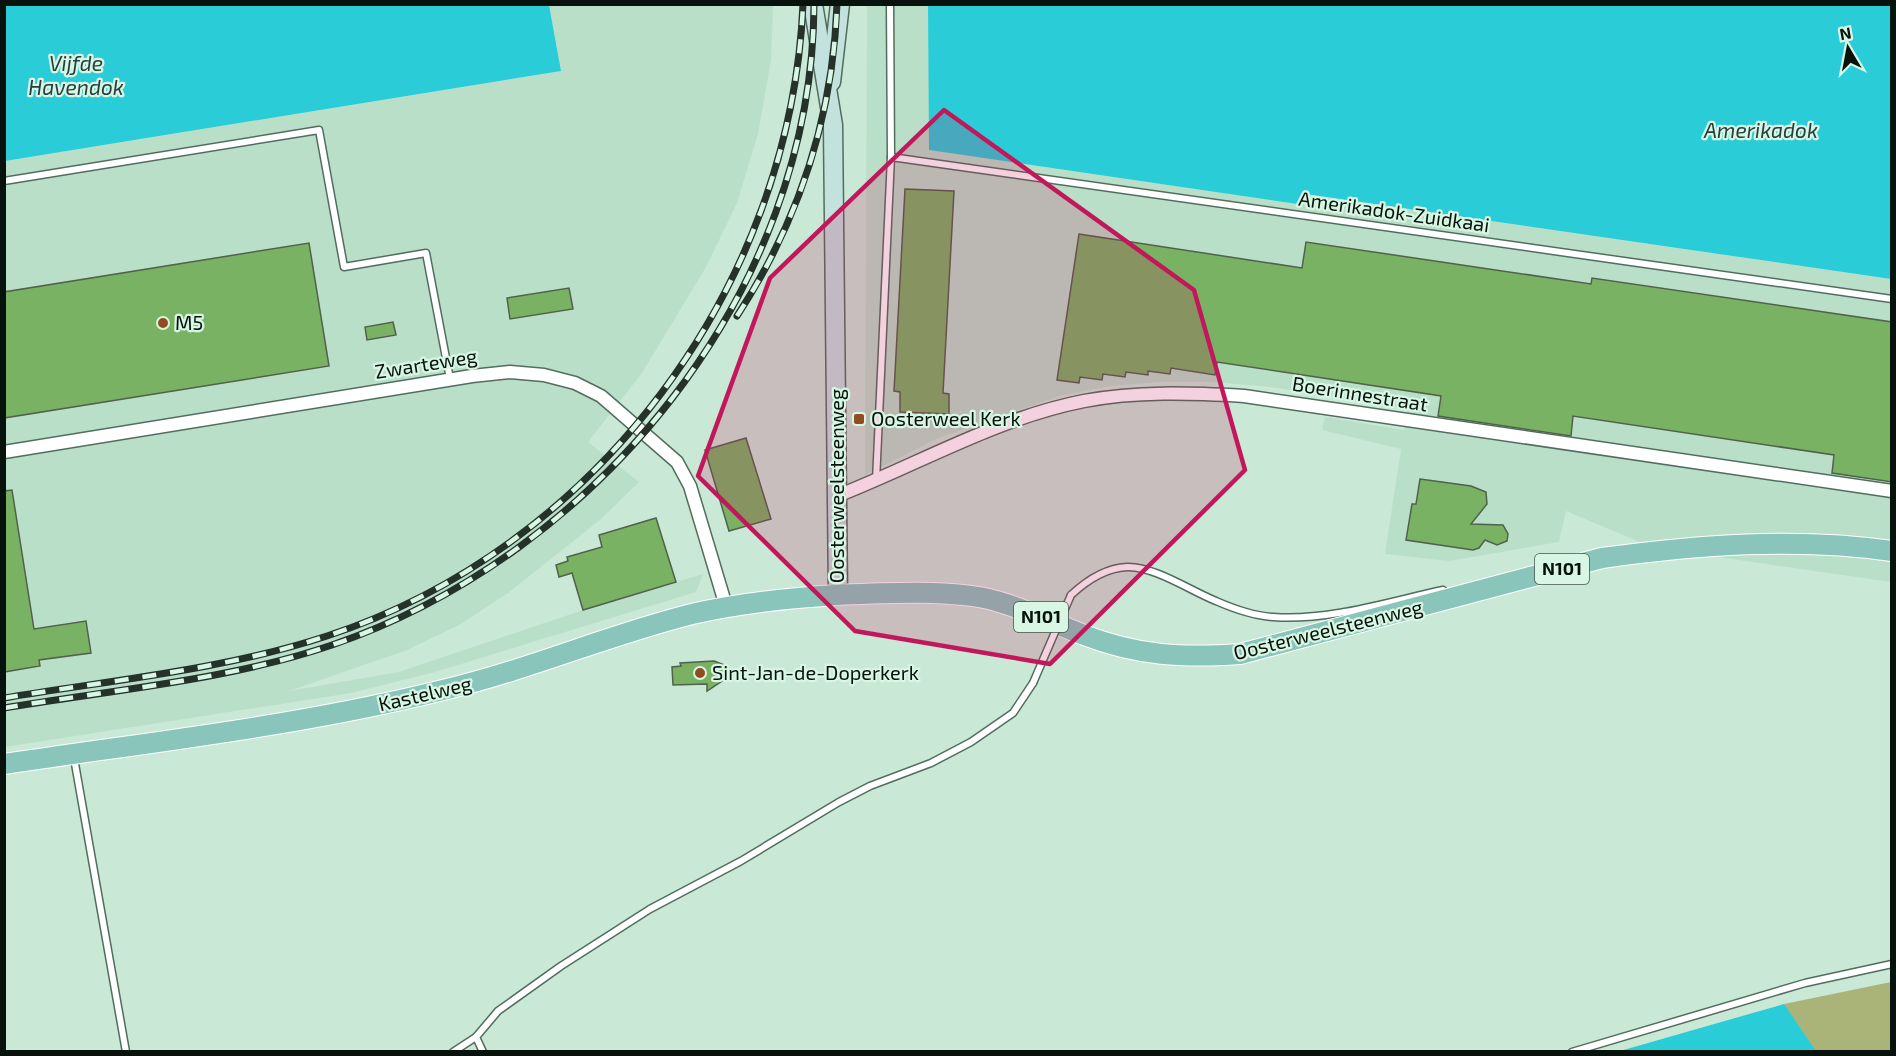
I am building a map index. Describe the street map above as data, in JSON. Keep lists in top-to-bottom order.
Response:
{
  "streets": {
    "main road": ["Oosterweelsteenweg", "N101", "Kastelweg"],
    "street": ["Zwarteweg", "Boerinnestraat"],
    "lane": ["Amerikadok-Zuidkaai"]
  },
  "crossings": [
    ["Zwarteweg", "Kastelweg"],
    ["Boerinnestraat", "Oosterweelsteenweg"],
    ["Oosterweelsteenweg", "Kastelweg"]
  ],
  "water": ["Vijfde Havendok", "Amerikadok"],
  "places": {
    "other": ["M5", "Sint-Jan-de-Doperkerk"],
    "transit": ["Oosterweel Kerk"]
  },
  "north": "top"
}
